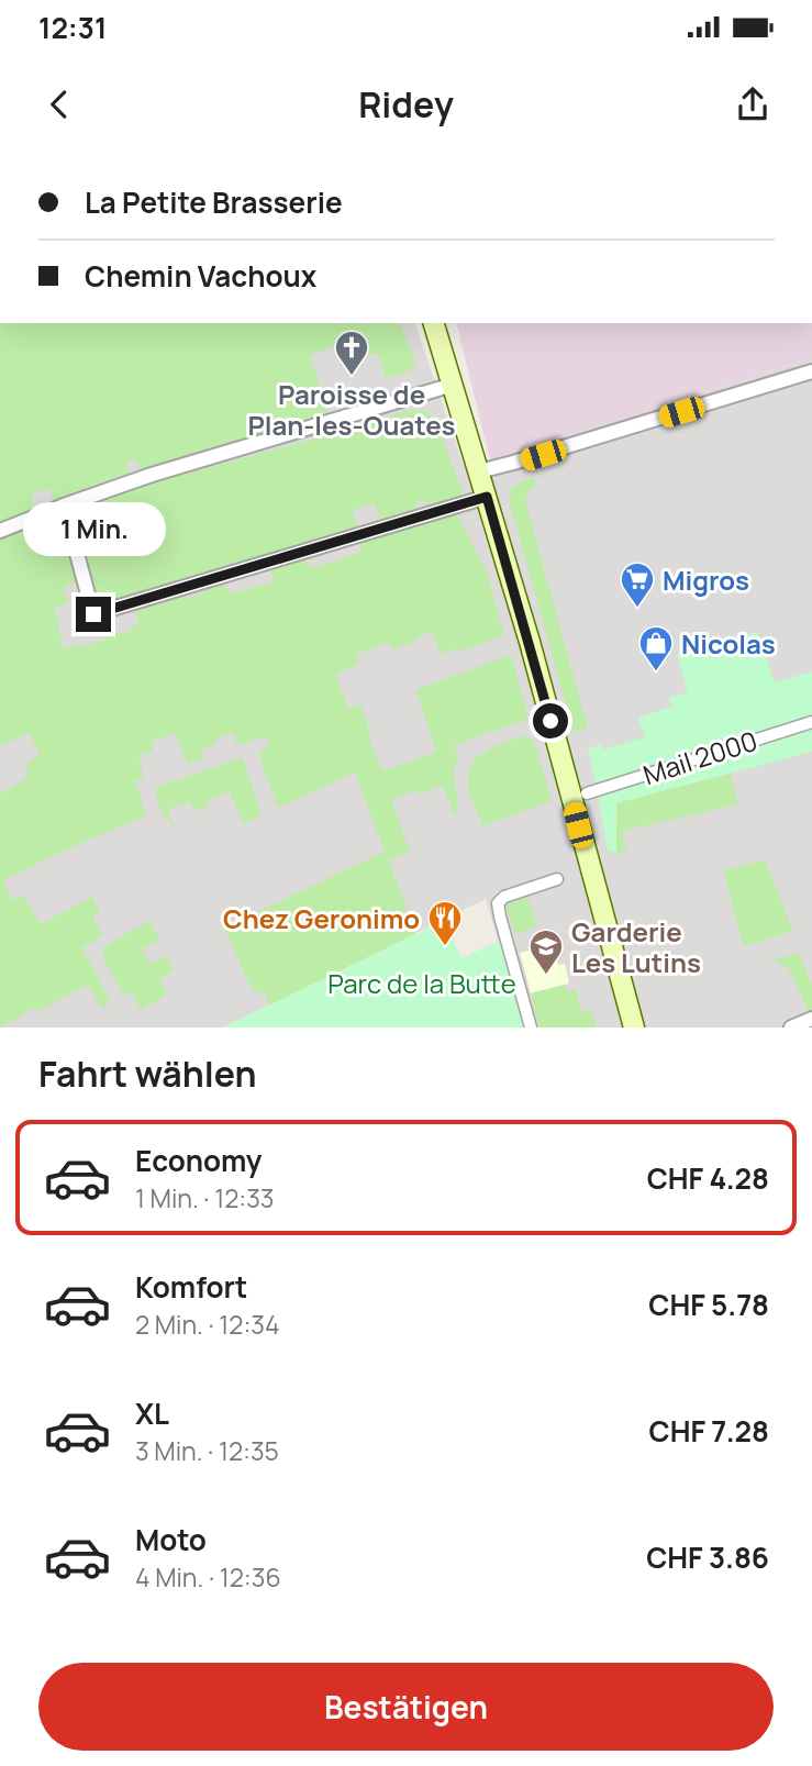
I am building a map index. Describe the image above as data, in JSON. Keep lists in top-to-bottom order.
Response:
{
  "streets": {
    "street": ["Mail 2000"]
  },
  "parks": ["Parc de la Butte"],
  "places": {
    "church": ["Paroisse de Plan-les-Ouates"],
    "supermarket": ["Migros"],
    "shop": ["Nicolas"],
    "restaurant": ["Chez Geronimo"],
    "school or university": ["Garderie Les Lutins"]
  },
  "page": {
    "status": "12:31",
    "header": "Ridey",
    "banner": ["La Petite Brasserie", "Chemin Vachoux"],
    "bubble": "1 Min.",
    "heading": "Fahrt wählen",
    "list": [
      {
        "name": "Economy",
        "note": "1 Min. · 12:33",
        "value": "CHF 4.28"
      },
      {
        "name": "Komfort",
        "note": "2 Min. · 12:34",
        "value": "CHF 5.78"
      },
      {
        "name": "XL",
        "note": "3 Min. · 12:35",
        "value": "CHF 7.28"
      },
      {
        "name": "Moto",
        "note": "4 Min. · 12:36",
        "value": "CHF 3.86"
      }
    ],
    "buttons": "Bestätigen"
  }
}
